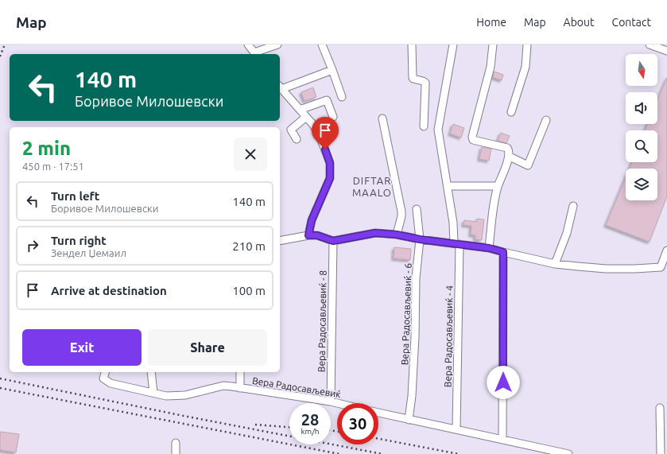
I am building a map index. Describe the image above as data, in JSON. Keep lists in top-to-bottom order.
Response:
{
  "streets": {
    "street": [
      "Вера Радосављевиќ - 6",
      "Вера Радосављевиќ - 8",
      "Вера Радосављевиќ - 4",
      "Вера Радосављевиќ"
    ]
  },
  "crossings": [
    ["Вера Радосављевиќ - 8", "Вера Радосављевиќ"]
  ],
  "districts": ["DIFTAR MAALO"],
  "north": "bottom",
  "page": {
    "header": "Map",
    "nav": [
      "Home",
      "Map",
      "About",
      "Contact"
    ],
    "turn": ["140 m", "Боривое Милошевски"],
    "heading": ["2 min", "450 m · 17:51"],
    "list": [
      {
        "name": "Turn left",
        "note": "Боривое Милошевски",
        "value": "140 m"
      },
      {
        "name": "Turn right",
        "note": "Зендел Џемаил",
        "value": "210 m"
      },
      {
        "name": "Arrive at destination",
        "value": "100 m"
      }
    ],
    "buttons": ["Exit", "Share"],
    "speed": "28 km/h",
    "limit": "30"
  }
}
